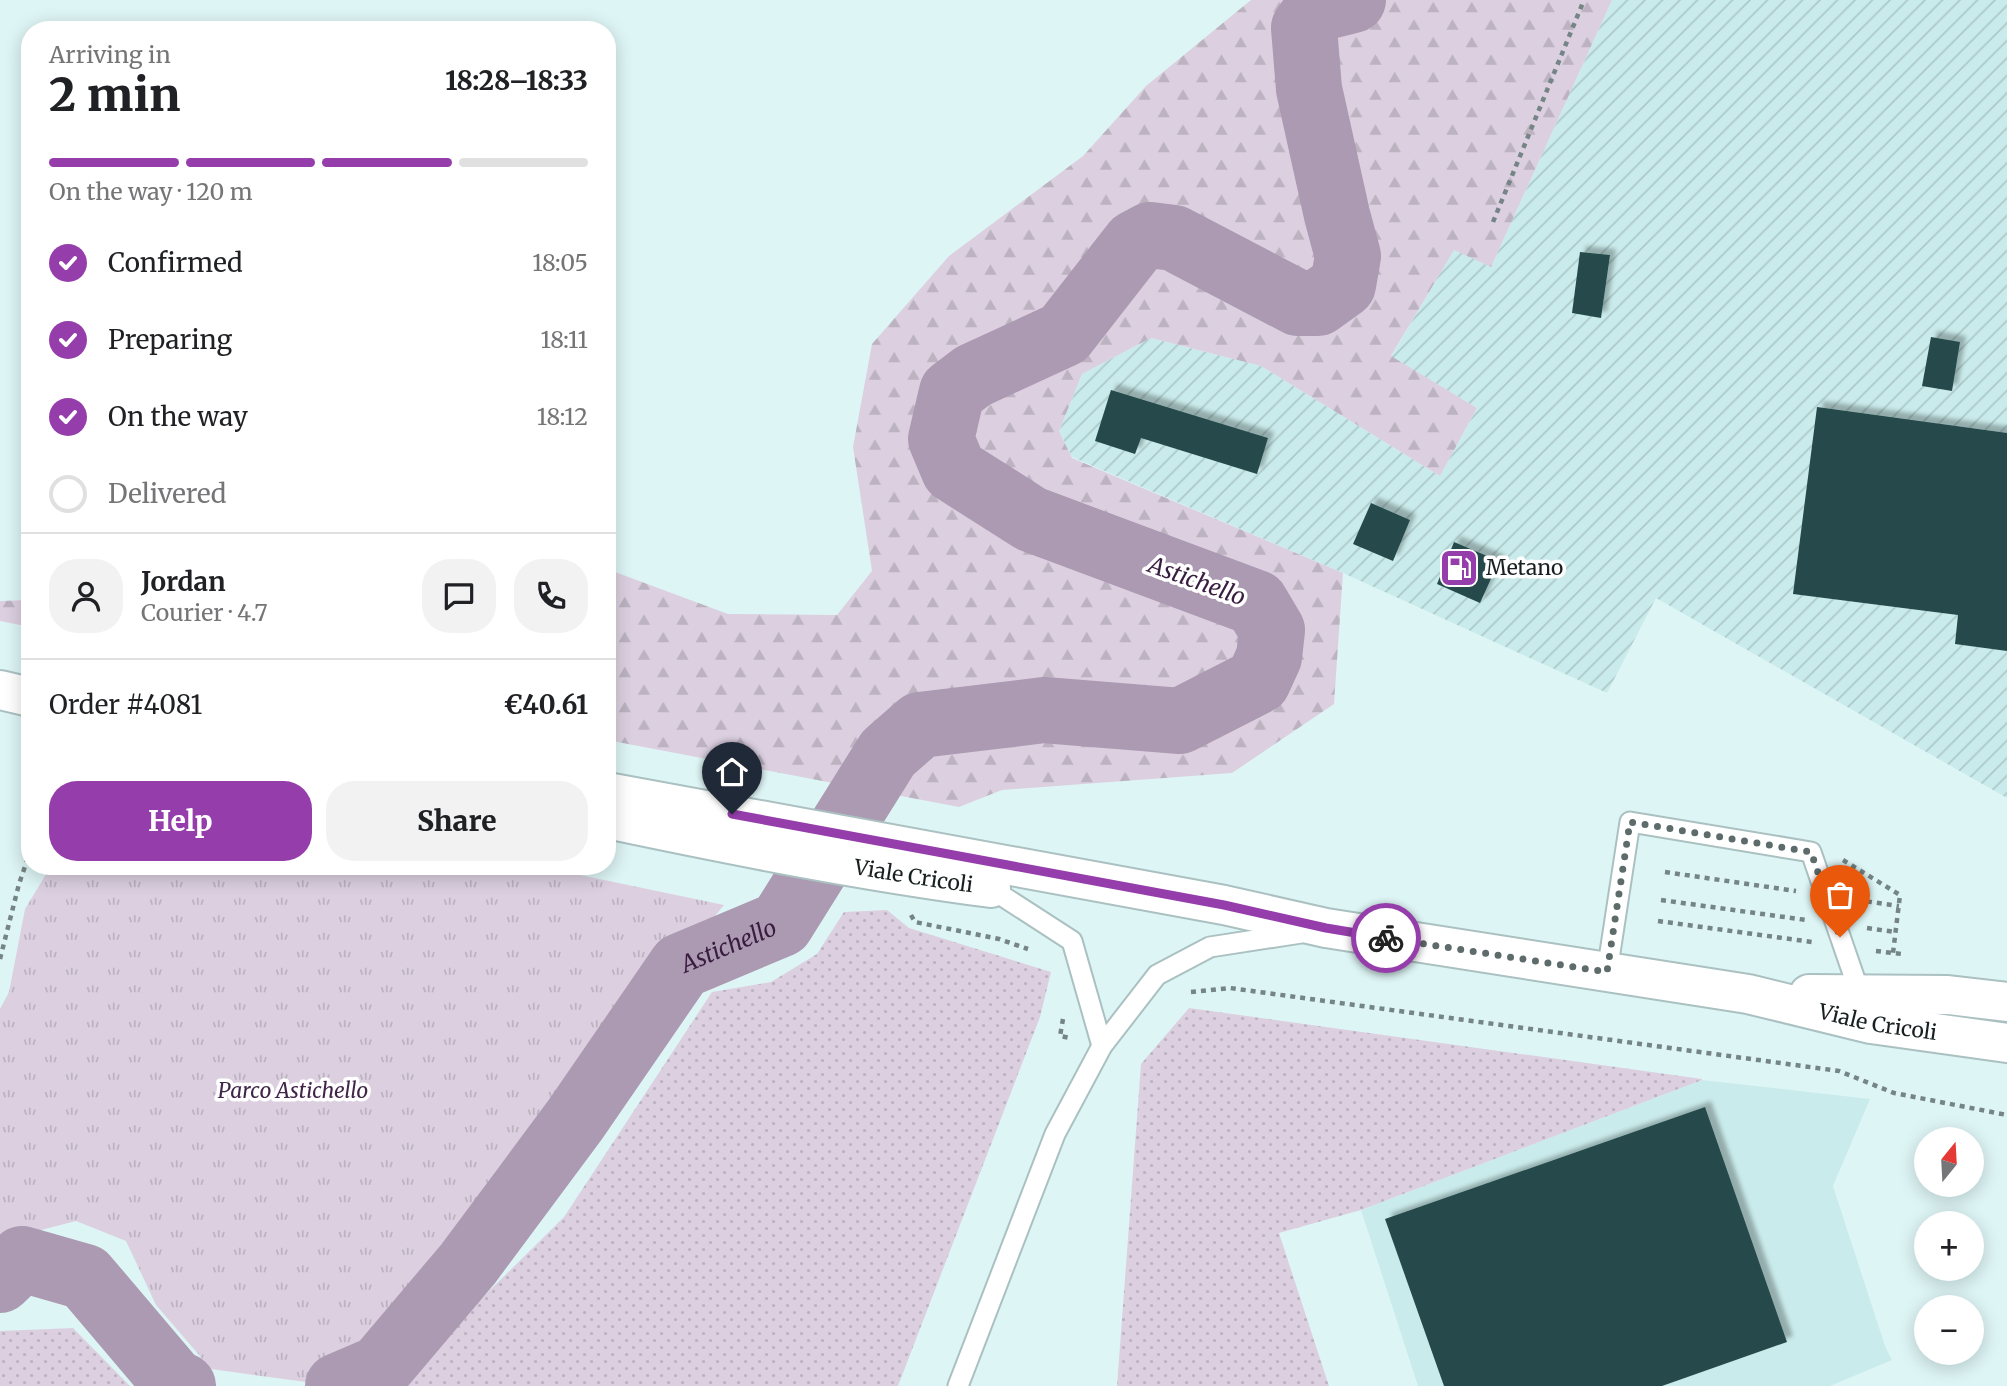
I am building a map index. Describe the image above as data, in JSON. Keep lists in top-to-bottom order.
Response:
{
  "streets": {
    "main road": ["Viale Cricoli"]
  },
  "water": ["Astichello"],
  "parks": ["Parco Astichello"],
  "places": {
    "fuel station": ["Metano"]
  },
  "north": "top",
  "page": {
    "heading": ["2 min", "Arriving in", "18:28–18:33"],
    "panel": [
      "Jordan",
      "Courier · 4.7",
      "Order #4081",
      "€40.61"
    ],
    "bar": "On the way · 120 m",
    "list": [
      ["Confirmed", "18:05"],
      ["Preparing", "18:11"],
      ["On the way", "18:12"],
      "Delivered"
    ],
    "buttons": ["Help", "Share"],
    "map_buttons": ["+", "−"]
  }
}
